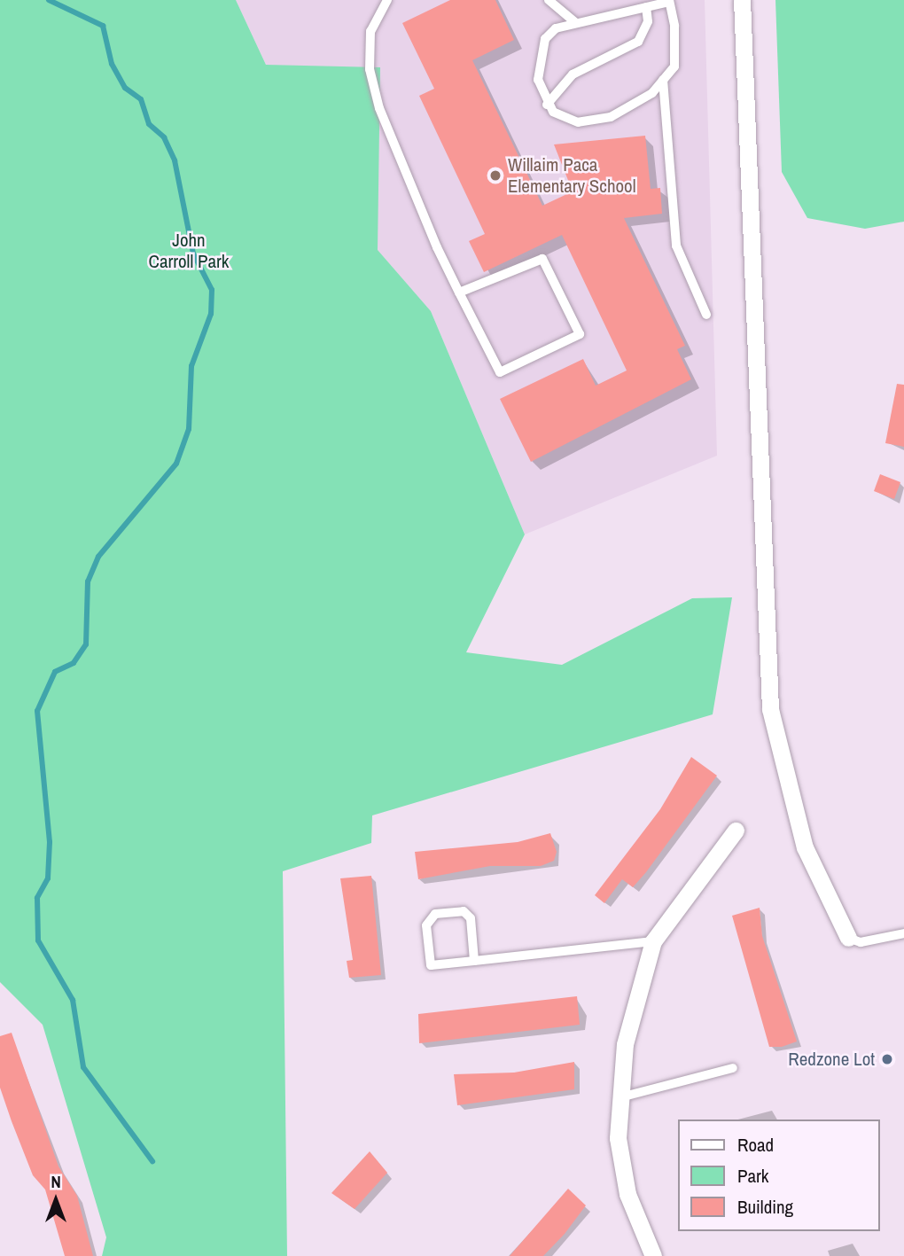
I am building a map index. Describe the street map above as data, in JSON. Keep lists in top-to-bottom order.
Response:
{
  "parks": ["John Carroll Park"],
  "places": ["Willaim Paca Elementary School", "Redzone Lot"],
  "legend": ["Road", "Park", "Building"],
  "north": "top"
}
